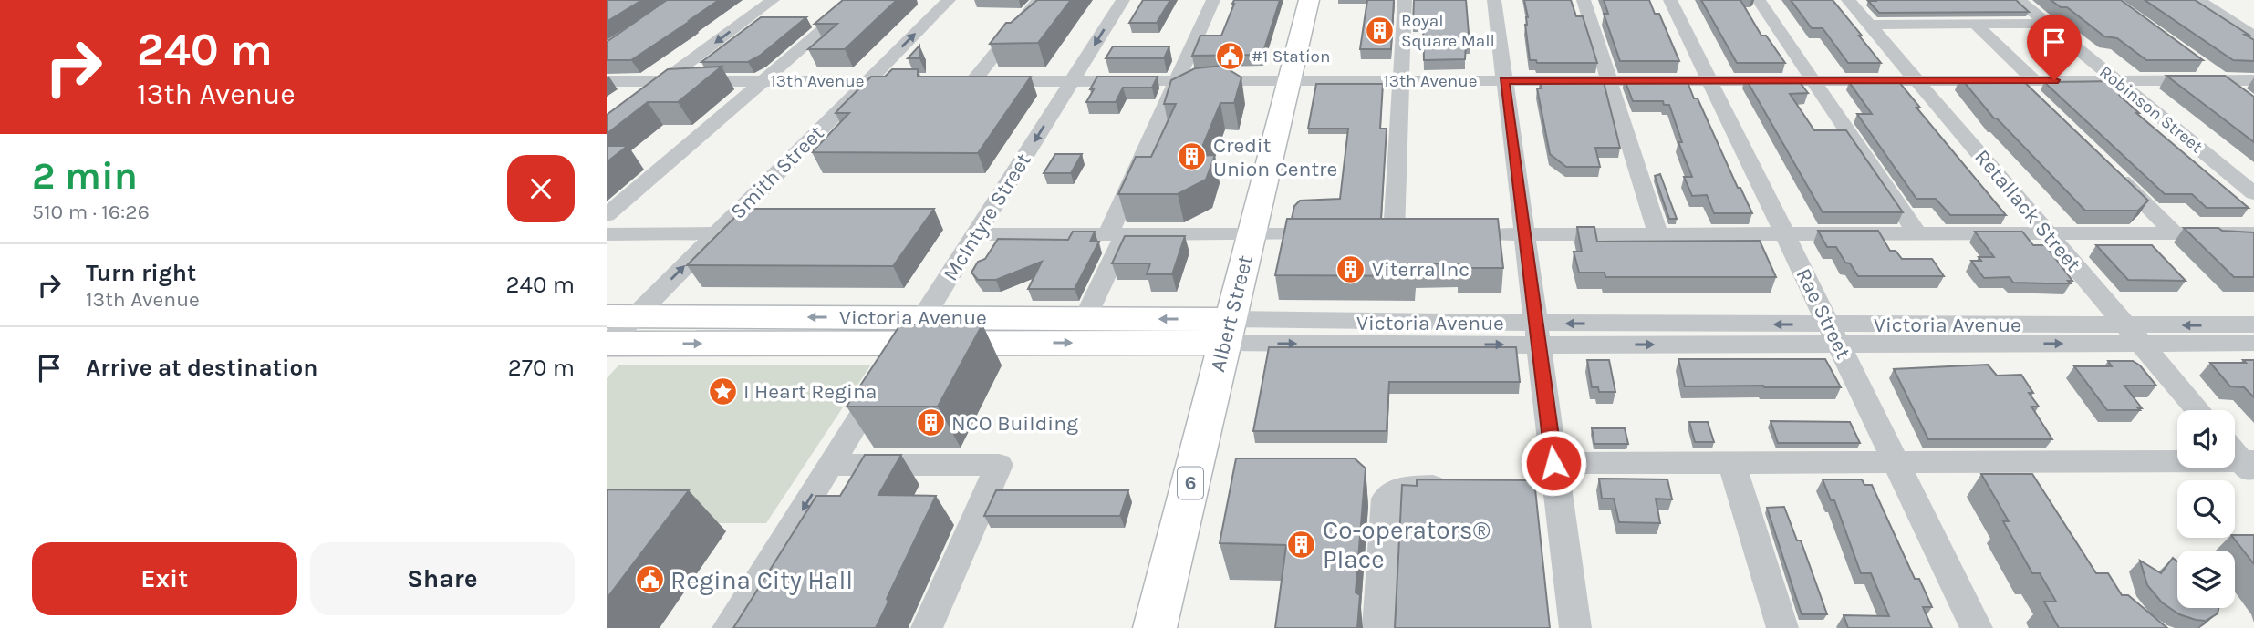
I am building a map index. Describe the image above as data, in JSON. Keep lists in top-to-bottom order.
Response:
{
  "streets": {
    "main road": ["Albert Street", "Victoria Avenue", "6"],
    "street": [
      "13th Avenue",
      "Robinson Street",
      "Smith Street",
      "Retallack Street",
      "McIntyre Street",
      "Rae Street"
    ]
  },
  "crossings": [
    ["13th Avenue", "Robinson Street"],
    ["13th Avenue", "Smith Street"],
    ["13th Avenue", "Retallack Street"],
    ["13th Avenue", "McIntyre Street"],
    ["13th Avenue", "Albert Street"],
    ["13th Avenue", "Rae Street"],
    ["Smith Street", "Victoria Avenue"],
    ["Retallack Street", "Victoria Avenue"],
    ["McIntyre Street", "Victoria Avenue"],
    ["Albert Street", "Victoria Avenue"],
    ["Rae Street", "Victoria Avenue"]
  ],
  "places": {
    "building": [
      "Royal Square Mall",
      "Credit Union Centre",
      "Viterra Inc",
      "NCO Building",
      "Co-operators® Place"
    ],
    "public building": ["#1 Station", "Regina City Hall"],
    "place": ["I Heart Regina"]
  },
  "page": {
    "turn": ["240 m", "13th Avenue"],
    "heading": ["2 min", "510 m · 16:26"],
    "list": [
      {
        "name": "Turn right",
        "note": "13th Avenue",
        "value": "240 m"
      },
      {
        "name": "Arrive at destination",
        "value": "270 m"
      }
    ],
    "buttons": ["Exit", "Share"]
  }
}
